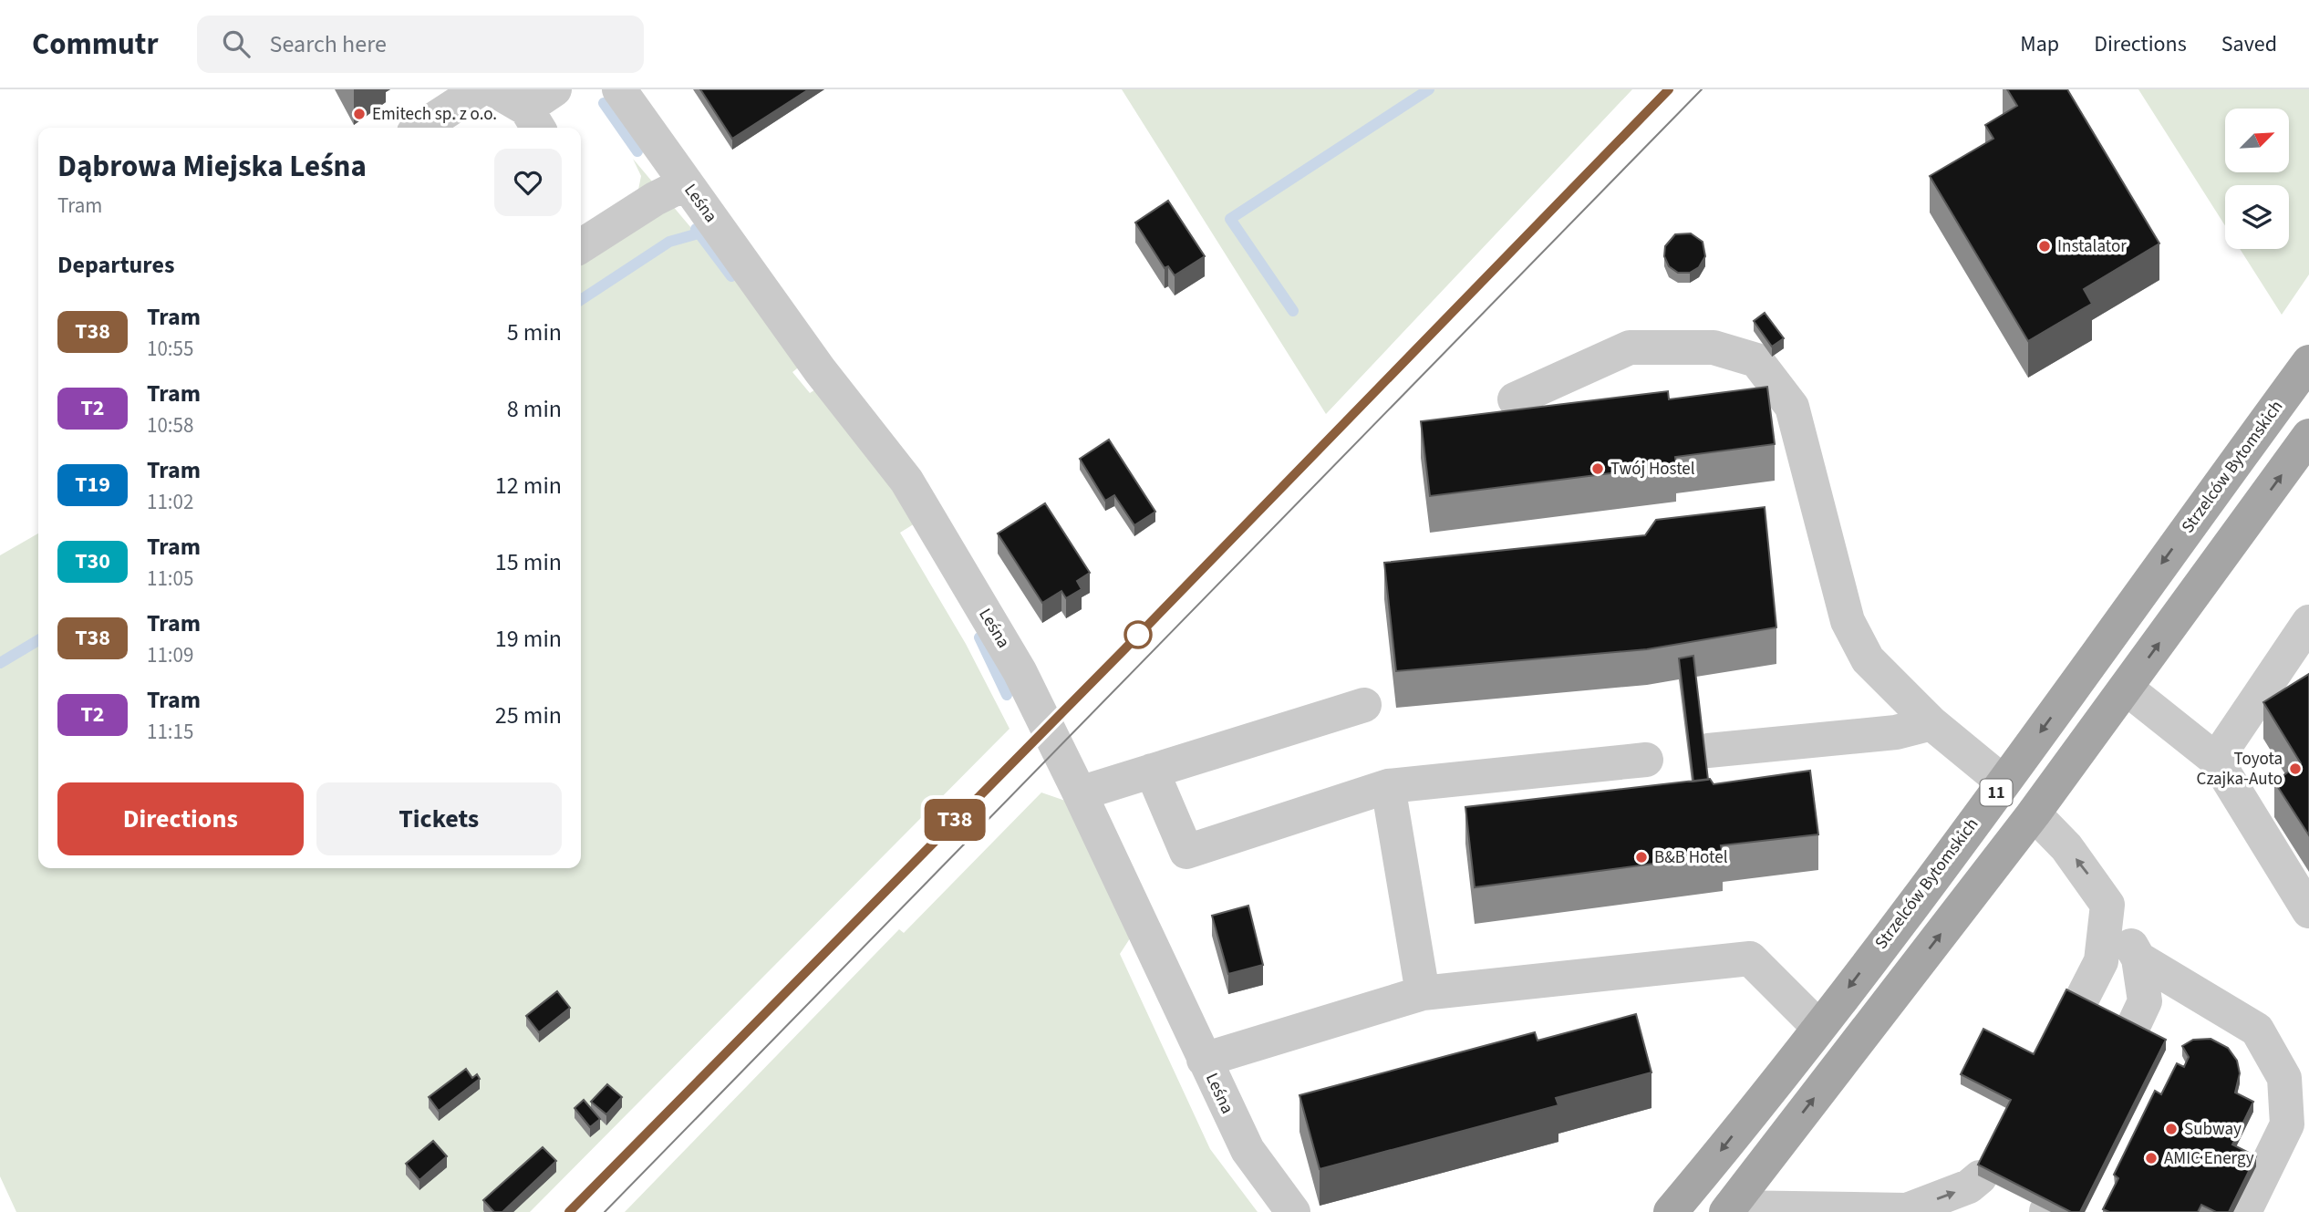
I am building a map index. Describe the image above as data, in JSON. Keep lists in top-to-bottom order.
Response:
{
  "streets": {
    "main road": ["Strzelców Bytomskich", "11"],
    "street": ["Leśna"]
  },
  "places": [
    "Emitech sp. z o.o.",
    "Instalator",
    "Twój Hostel",
    "Toyota Czajka-Auto",
    "B&B Hotel",
    "Subway",
    "AMIC Energy"
  ],
  "lines": ["tram line T38"],
  "north": "top right",
  "page": {
    "header": "Commutr",
    "search": "Search here",
    "nav": ["Map", "Directions", "Saved"],
    "on_map": "T38",
    "heading": [
      ["Dąbrowa Miejska Leśna", "Tram"],
      "Departures"
    ],
    "list": [
      {
        "mark": "T38",
        "name": "Tram",
        "note": "10:55",
        "value": "5 min"
      },
      {
        "mark": "T2",
        "name": "Tram",
        "note": "10:58",
        "value": "8 min"
      },
      {
        "mark": "T19",
        "name": "Tram",
        "note": "11:02",
        "value": "12 min"
      },
      {
        "mark": "T30",
        "name": "Tram",
        "note": "11:05",
        "value": "15 min"
      },
      {
        "mark": "T38",
        "name": "Tram",
        "note": "11:09",
        "value": "19 min"
      },
      {
        "mark": "T2",
        "name": "Tram",
        "note": "11:15",
        "value": "25 min"
      }
    ],
    "buttons": ["Directions", "Tickets"]
  }
}
